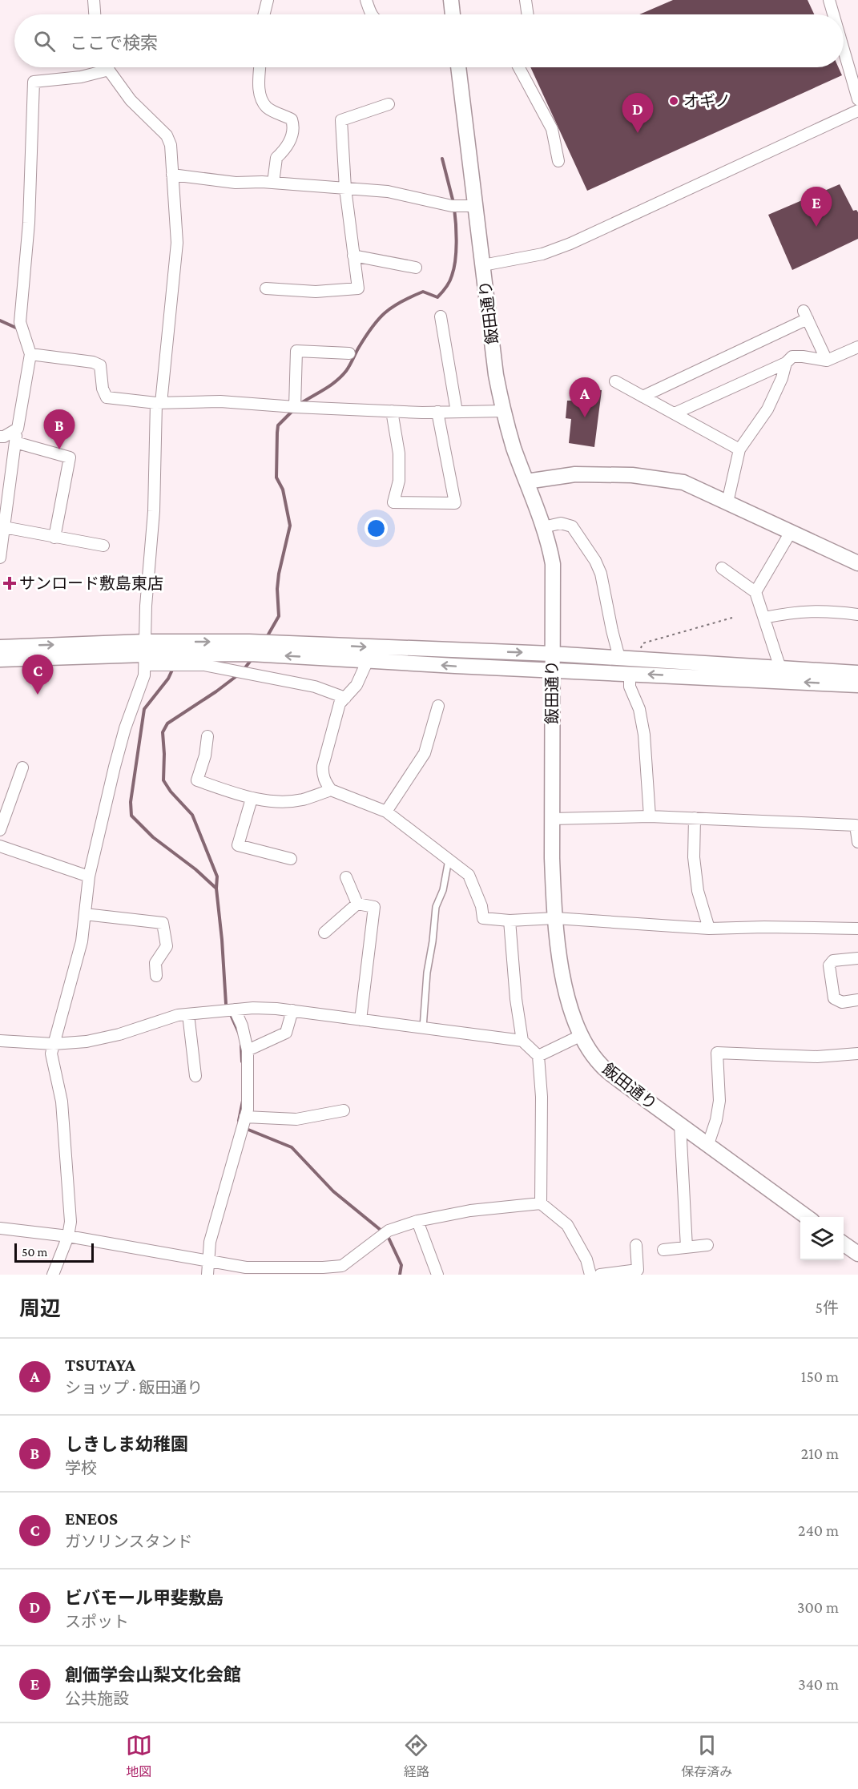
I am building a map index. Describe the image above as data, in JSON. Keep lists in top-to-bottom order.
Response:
{
  "streets": {
    "street": ["飯田通り"]
  },
  "places": {
    "other": ["オギノ"],
    "health": ["サンロード敷島東店"]
  },
  "scale_bar": "50 m",
  "page": {
    "search": "ここで検索",
    "pins": [
      "D",
      "E",
      "A",
      "B",
      "C"
    ],
    "scale": "50 m",
    "heading": ["周辺", "5件"],
    "list": [
      {
        "mark": "A",
        "name": "TSUTAYA",
        "note": "ショップ · 飯田通り",
        "value": "150 m"
      },
      {
        "mark": "B",
        "name": "しきしま幼稚園",
        "note": "学校",
        "value": "210 m"
      },
      {
        "mark": "C",
        "name": "ENEOS",
        "note": "ガソリンスタンド",
        "value": "240 m"
      },
      {
        "mark": "D",
        "name": "ビバモール甲斐敷島",
        "note": "スポット",
        "value": "300 m"
      },
      {
        "mark": "E",
        "name": "創価学会山梨文化会館",
        "note": "公共施設",
        "value": "340 m"
      }
    ],
    "nav": ["地図", "経路", "保存済み"]
  }
}
